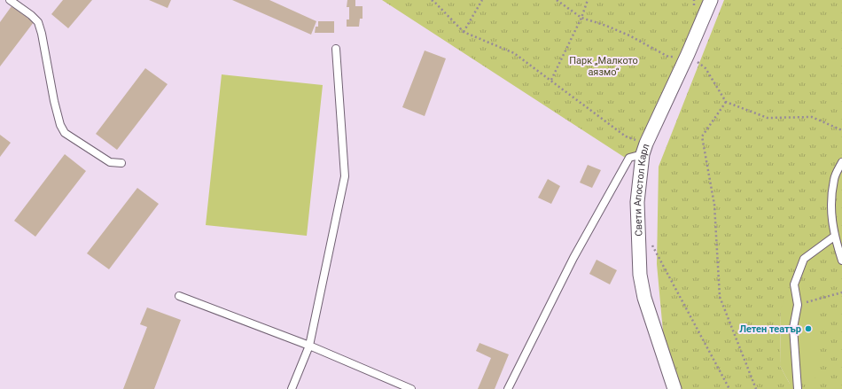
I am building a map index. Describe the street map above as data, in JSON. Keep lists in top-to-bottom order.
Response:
{
  "streets": {
    "street": ["Свети Апостол Карл"]
  },
  "parks": ["Парк „Малкото аязмо“"],
  "places": ["Летен театър"]
}
